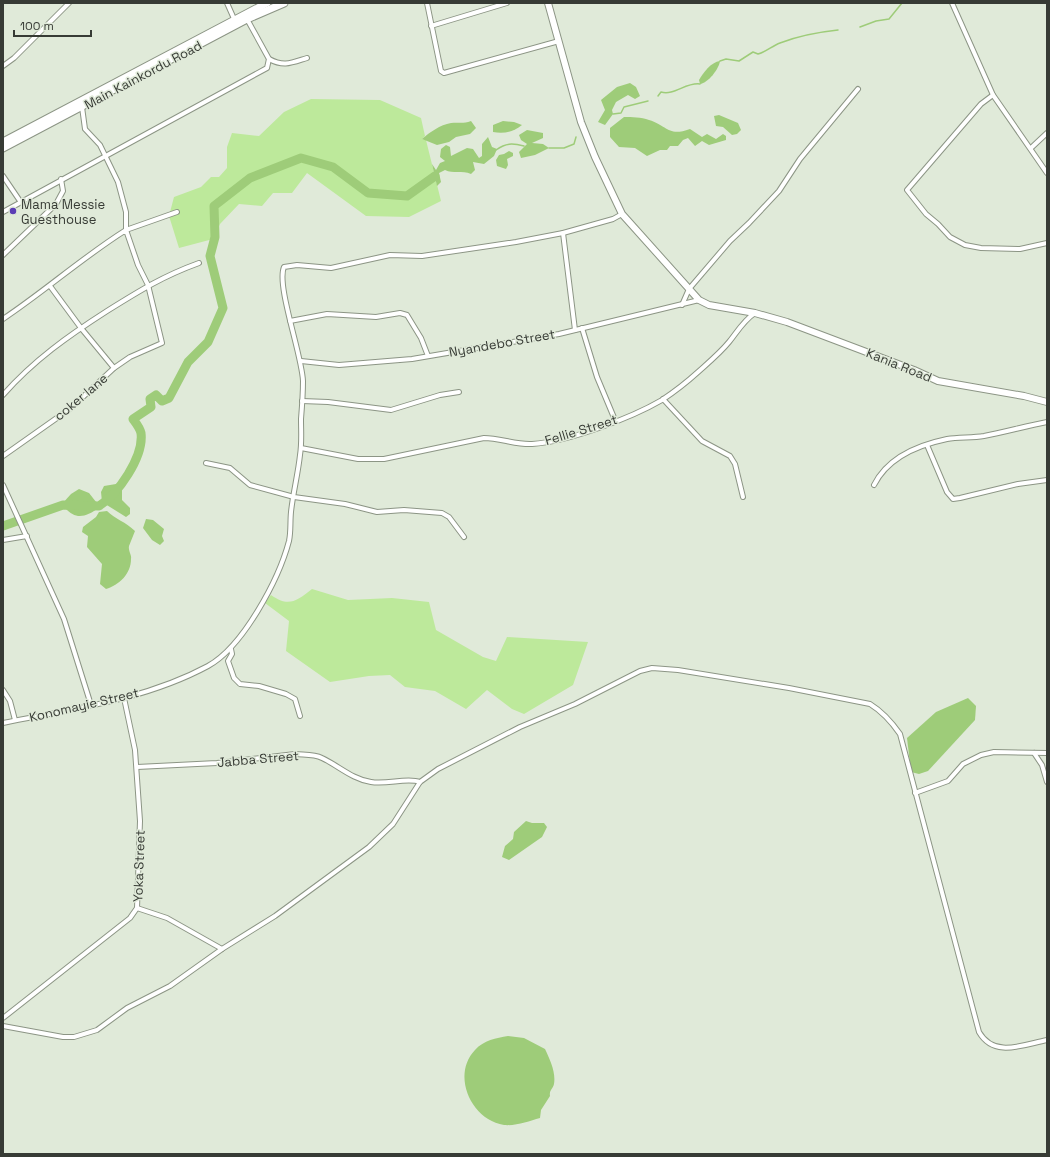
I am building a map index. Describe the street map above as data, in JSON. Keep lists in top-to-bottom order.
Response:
{
  "streets": {
    "main road": ["Main Kainkordu Road", "Kania Road"],
    "street": [
      "Nyandebo Street",
      "coker lane",
      "Fellie Street",
      "Konomayie Street",
      "Jabba Street",
      "Yoka Street"
    ]
  },
  "crossings": [
    ["Nyandebo Street", "Kania Road"],
    ["Nyandebo Street", "Konomayie Street"],
    ["Kania Road", "Fellie Street"],
    ["Fellie Street", "Konomayie Street"],
    ["Konomayie Street", "Yoka Street"],
    ["Jabba Street", "Yoka Street"]
  ],
  "places": ["Mama Messie Guesthouse"],
  "scale_bar": "100 m"
}
